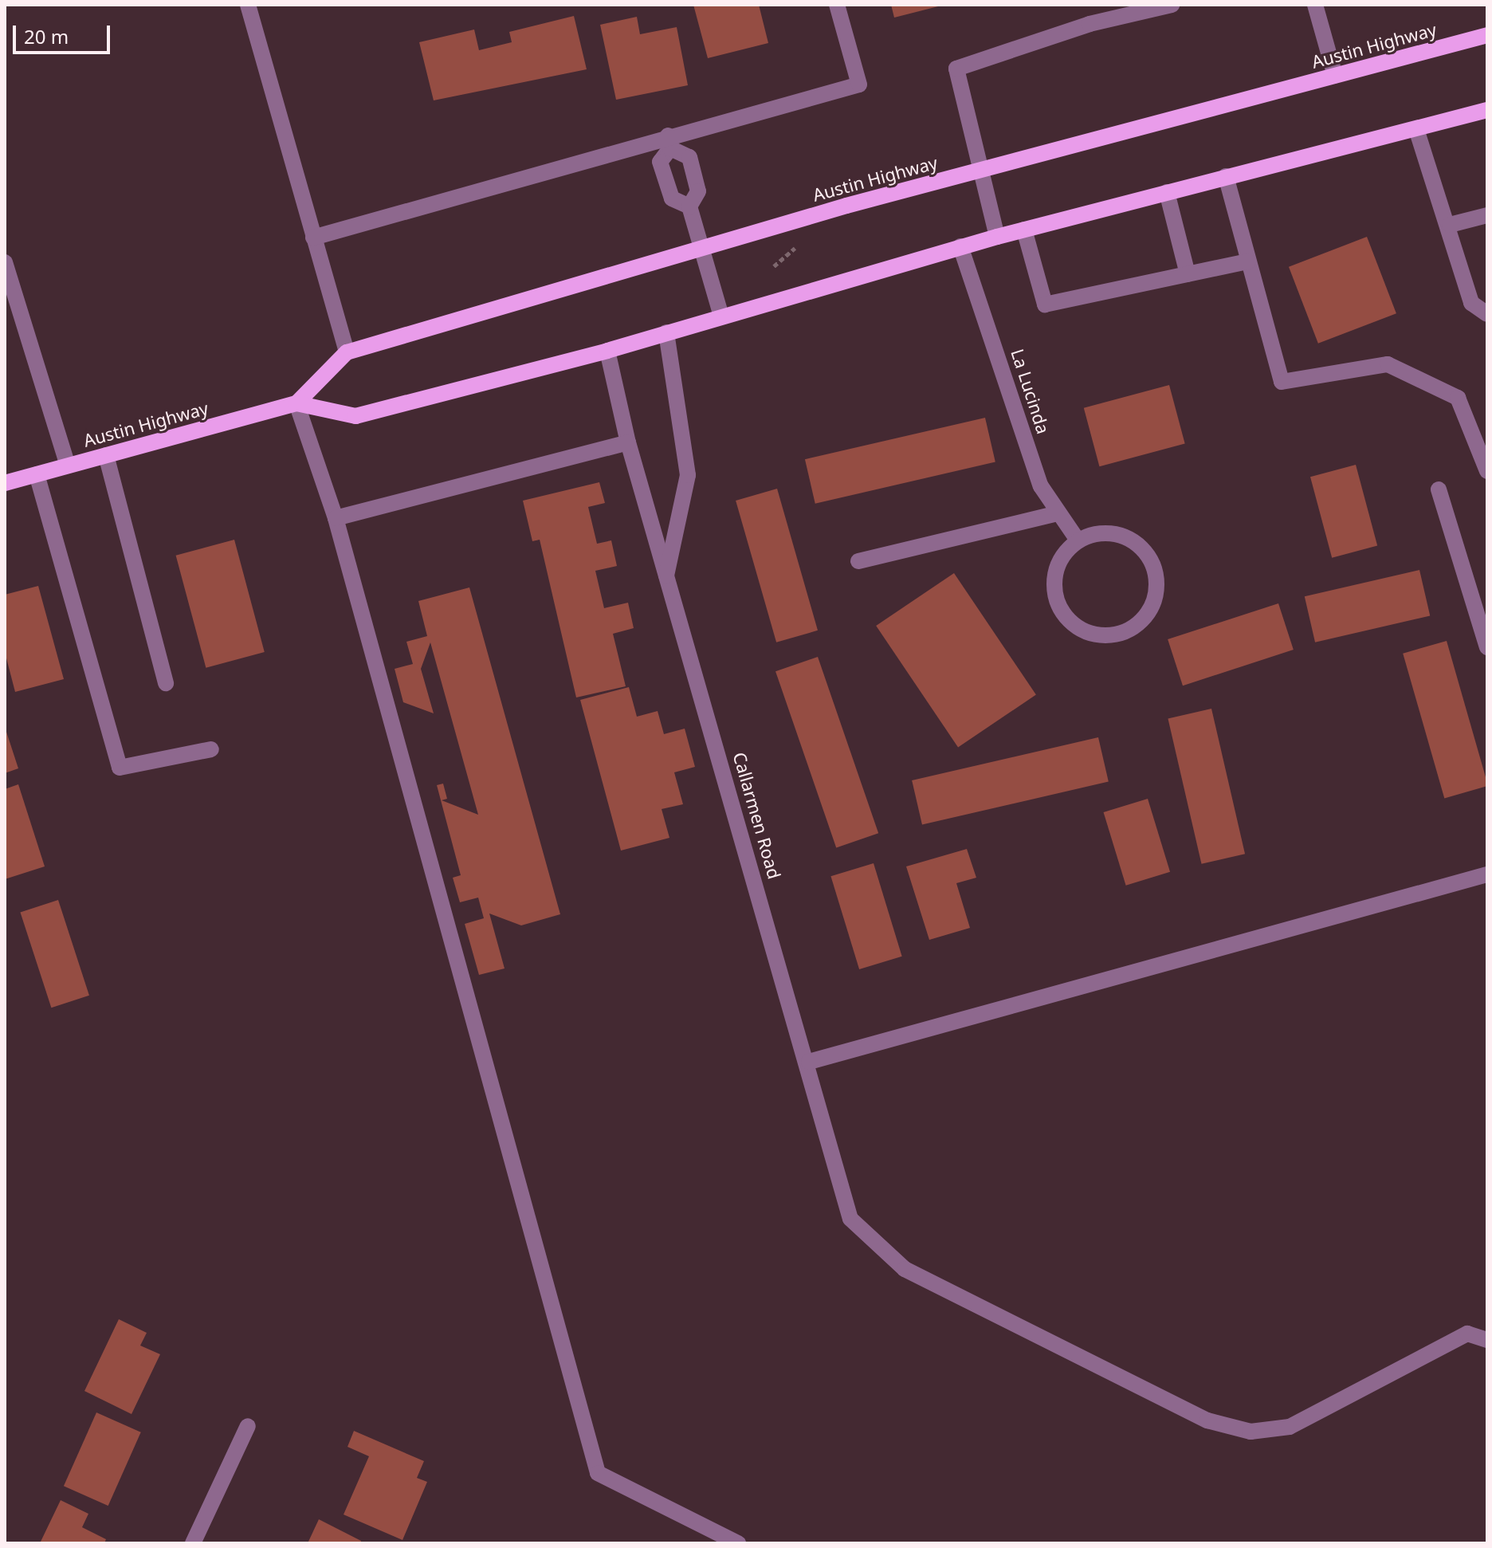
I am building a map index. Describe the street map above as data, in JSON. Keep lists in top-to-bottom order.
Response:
{
  "streets": {
    "main road": ["Austin Highway"],
    "street": ["La Lucinda", "Callarmen Road"]
  },
  "crossings": [
    ["Austin Highway", "La Lucinda"],
    ["Austin Highway", "Callarmen Road"]
  ],
  "scale_bar": "20 m"
}
